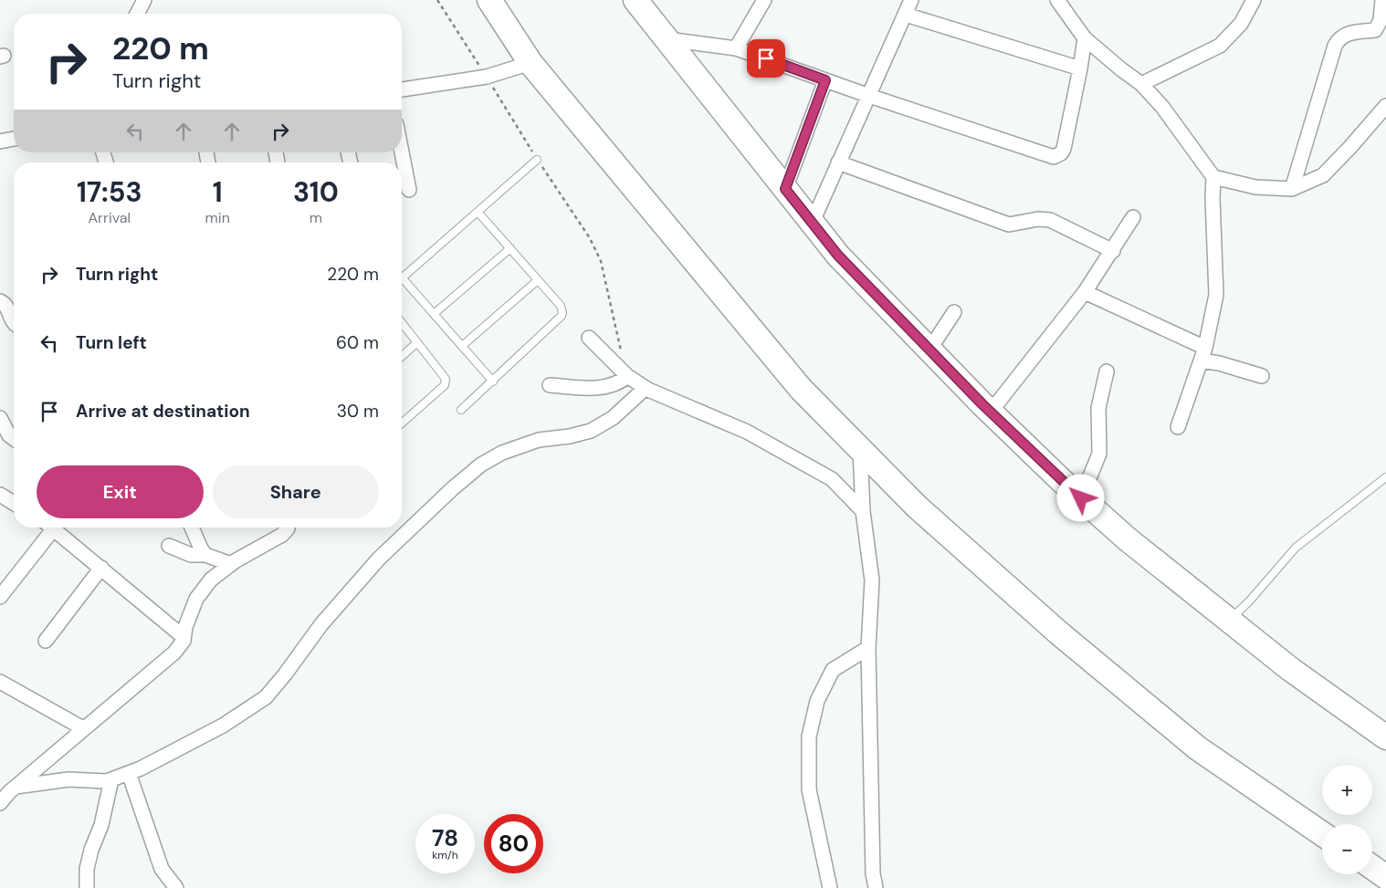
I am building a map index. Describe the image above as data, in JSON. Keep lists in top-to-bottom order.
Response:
{
  "page": {
    "turn": ["220 m", "Turn right"],
    "eta": [
      "17:53",
      "Arrival",
      "1",
      "min",
      "310",
      "m"
    ],
    "list": [
      {
        "name": "Turn right",
        "value": "220 m"
      },
      {
        "name": "Turn left",
        "value": "60 m"
      },
      {
        "name": "Arrive at destination",
        "value": "30 m"
      }
    ],
    "buttons": ["Exit", "Share"],
    "map_buttons": ["+", "−"],
    "speed": "78 km/h",
    "limit": "80"
  }
}
